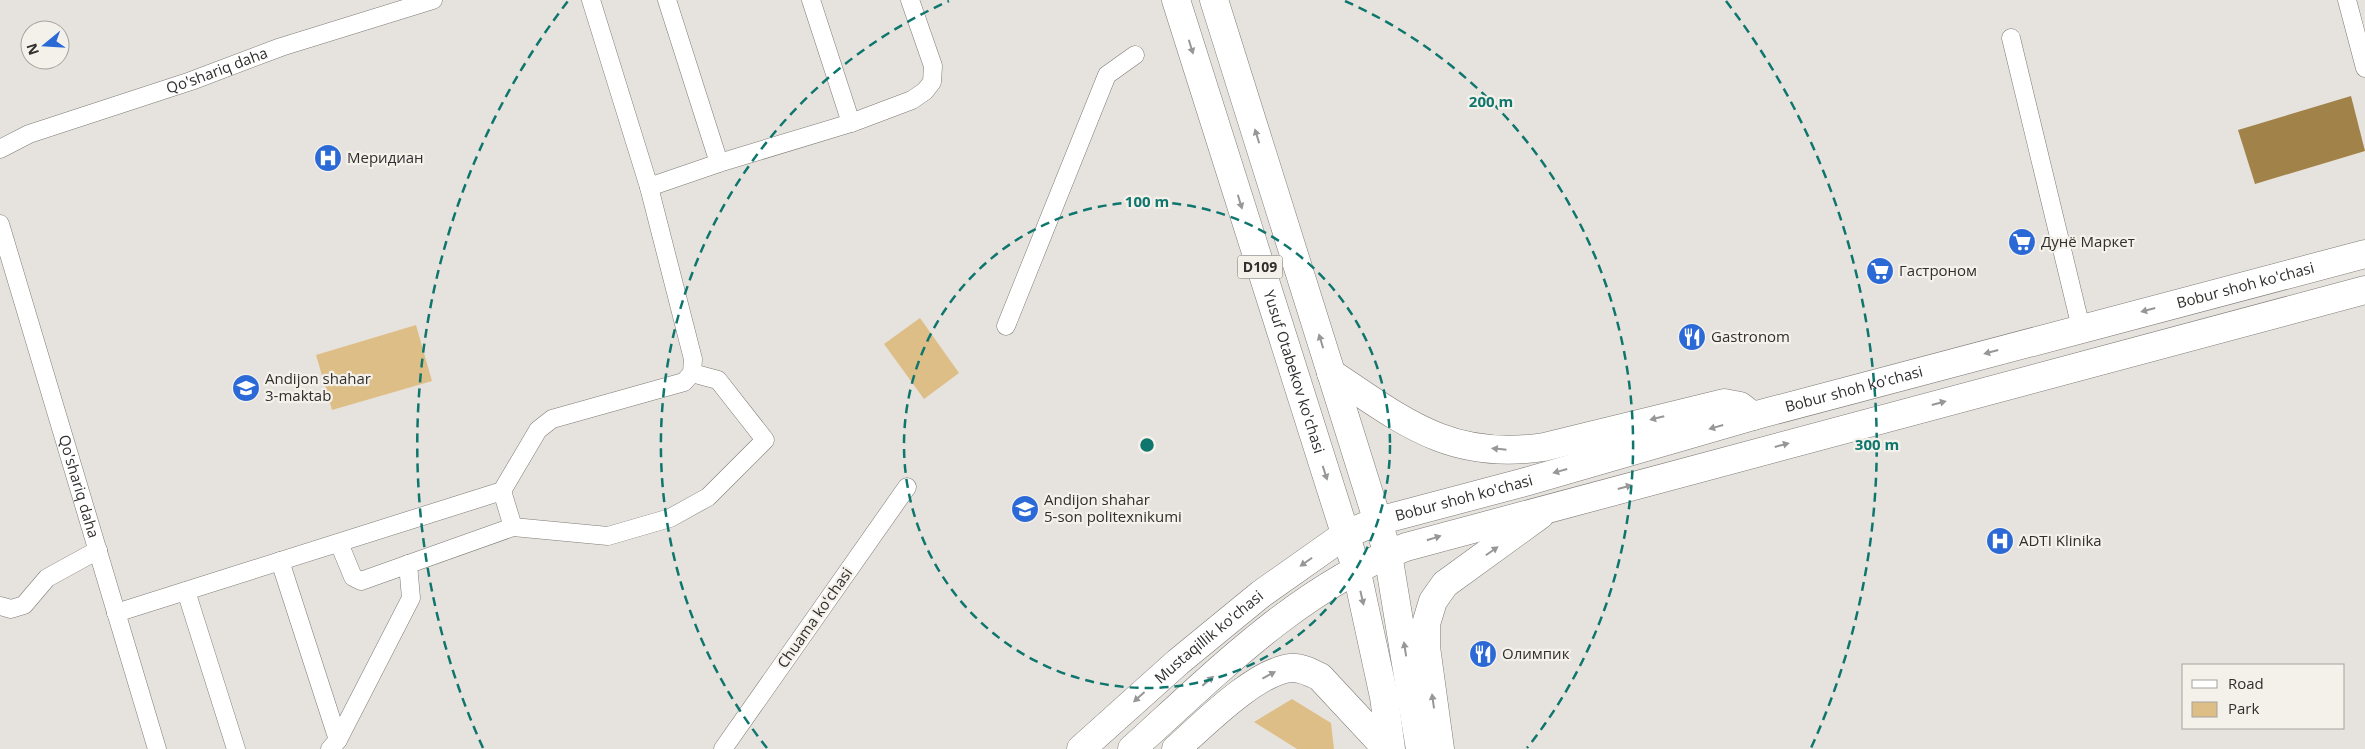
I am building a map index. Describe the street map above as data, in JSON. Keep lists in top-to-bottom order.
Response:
{
  "streets": {
    "main road": [
      "D109",
      "Bobur shoh ko'chasi",
      "Yusuf Otabekov ko'chasi",
      "Mustaqillik ko'chasi"
    ],
    "street": ["Qo'shariq daha", "Chuama koʻchasi"]
  },
  "crossings": [
    ["D109", "Bobur shoh ko'chasi"],
    ["Bobur shoh ko'chasi", "Yusuf Otabekov ko'chasi"],
    ["Bobur shoh ko'chasi", "Mustaqillik ko'chasi"],
    ["Yusuf Otabekov ko'chasi", "Mustaqillik ko'chasi"]
  ],
  "places": {
    "hospital": ["Меридиан", "ADTI Klinika"],
    "supermarket": ["Дунё Маркет", "Гастроном"],
    "restaurant": ["Gastronom", "Олимпик"],
    "school or university": ["Andijon shahar 3-maktab", "Andijon shahar 5-son politexnikumi"]
  },
  "legend": ["Road", "Park"],
  "north": "left",
  "rings": ["200 m", "100 m", "300 m"]
}
